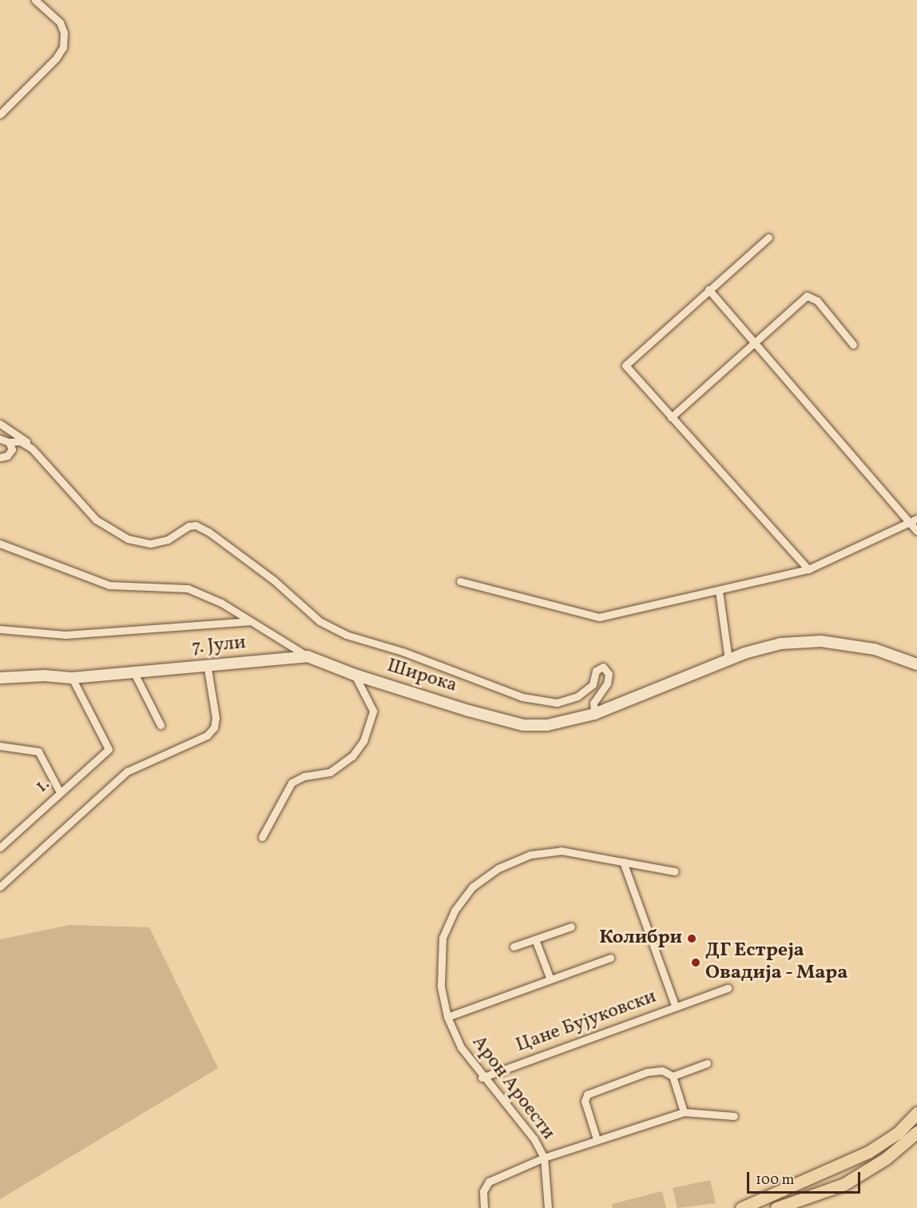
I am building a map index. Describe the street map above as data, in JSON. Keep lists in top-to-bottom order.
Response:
{
  "streets": {
    "street": [
      "7. Јули",
      "Широка",
      "1.",
      "Цане Бујуковски",
      "Арон Ароести"
    ]
  },
  "crossings": [
    ["7. Јули", "Широка"],
    ["7. Јули", "1."],
    ["Цане Бујуковски", "Арон Ароести"]
  ],
  "places": ["Колибри", "ДГ Естреја Овадија - Мара"],
  "scale_bar": "100 m"
}
